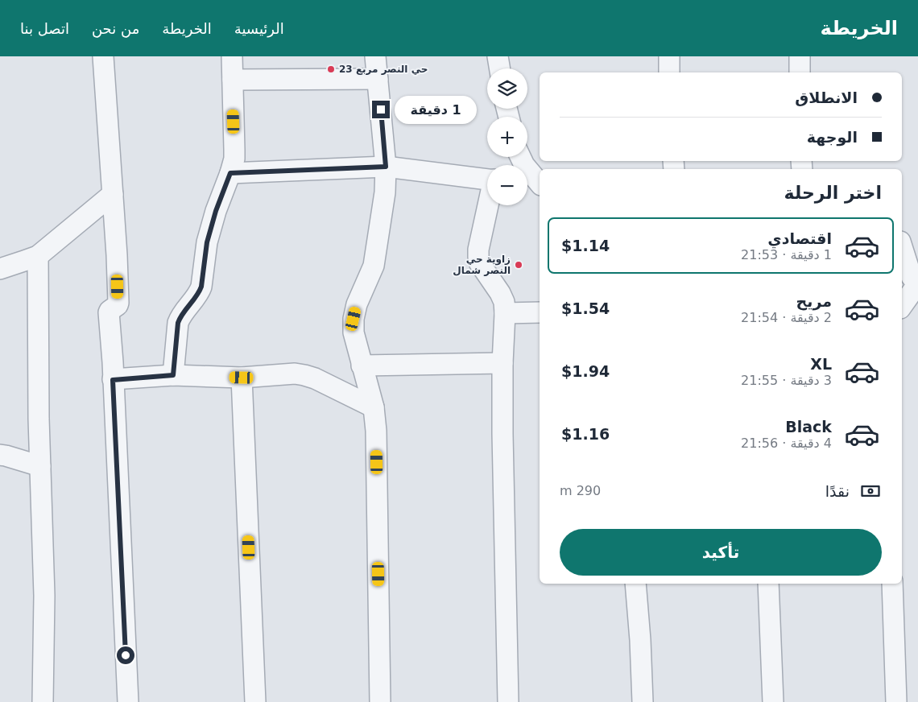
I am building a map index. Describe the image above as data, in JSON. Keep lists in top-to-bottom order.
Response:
{
  "places": ["حي النصر مربع 23", "زاوية حي النصر شمال"],
  "page": {
    "header": "الخريطة",
    "nav": [
      "الرئيسية",
      "الخريطة",
      "من نحن",
      "اتصل بنا"
    ],
    "map_buttons": ["+", "−"],
    "banner": ["الانطلاق", "الوجهة"],
    "bubble": "1 دقيقة",
    "heading": "اختر الرحلة",
    "list": [
      {
        "name": "اقتصادي",
        "note": "1 دقيقة · 21:53",
        "value": "$1.14"
      },
      {
        "name": "مريح",
        "note": "2 دقيقة · 21:54",
        "value": "$1.54"
      },
      {
        "name": "XL",
        "note": "3 دقيقة · 21:55",
        "value": "$1.94"
      },
      {
        "name": "Black",
        "note": "4 دقيقة · 21:56",
        "value": "$1.16"
      }
    ],
    "pay": ["نقدًا", "290 m"],
    "buttons": "تأكيد"
  }
}
